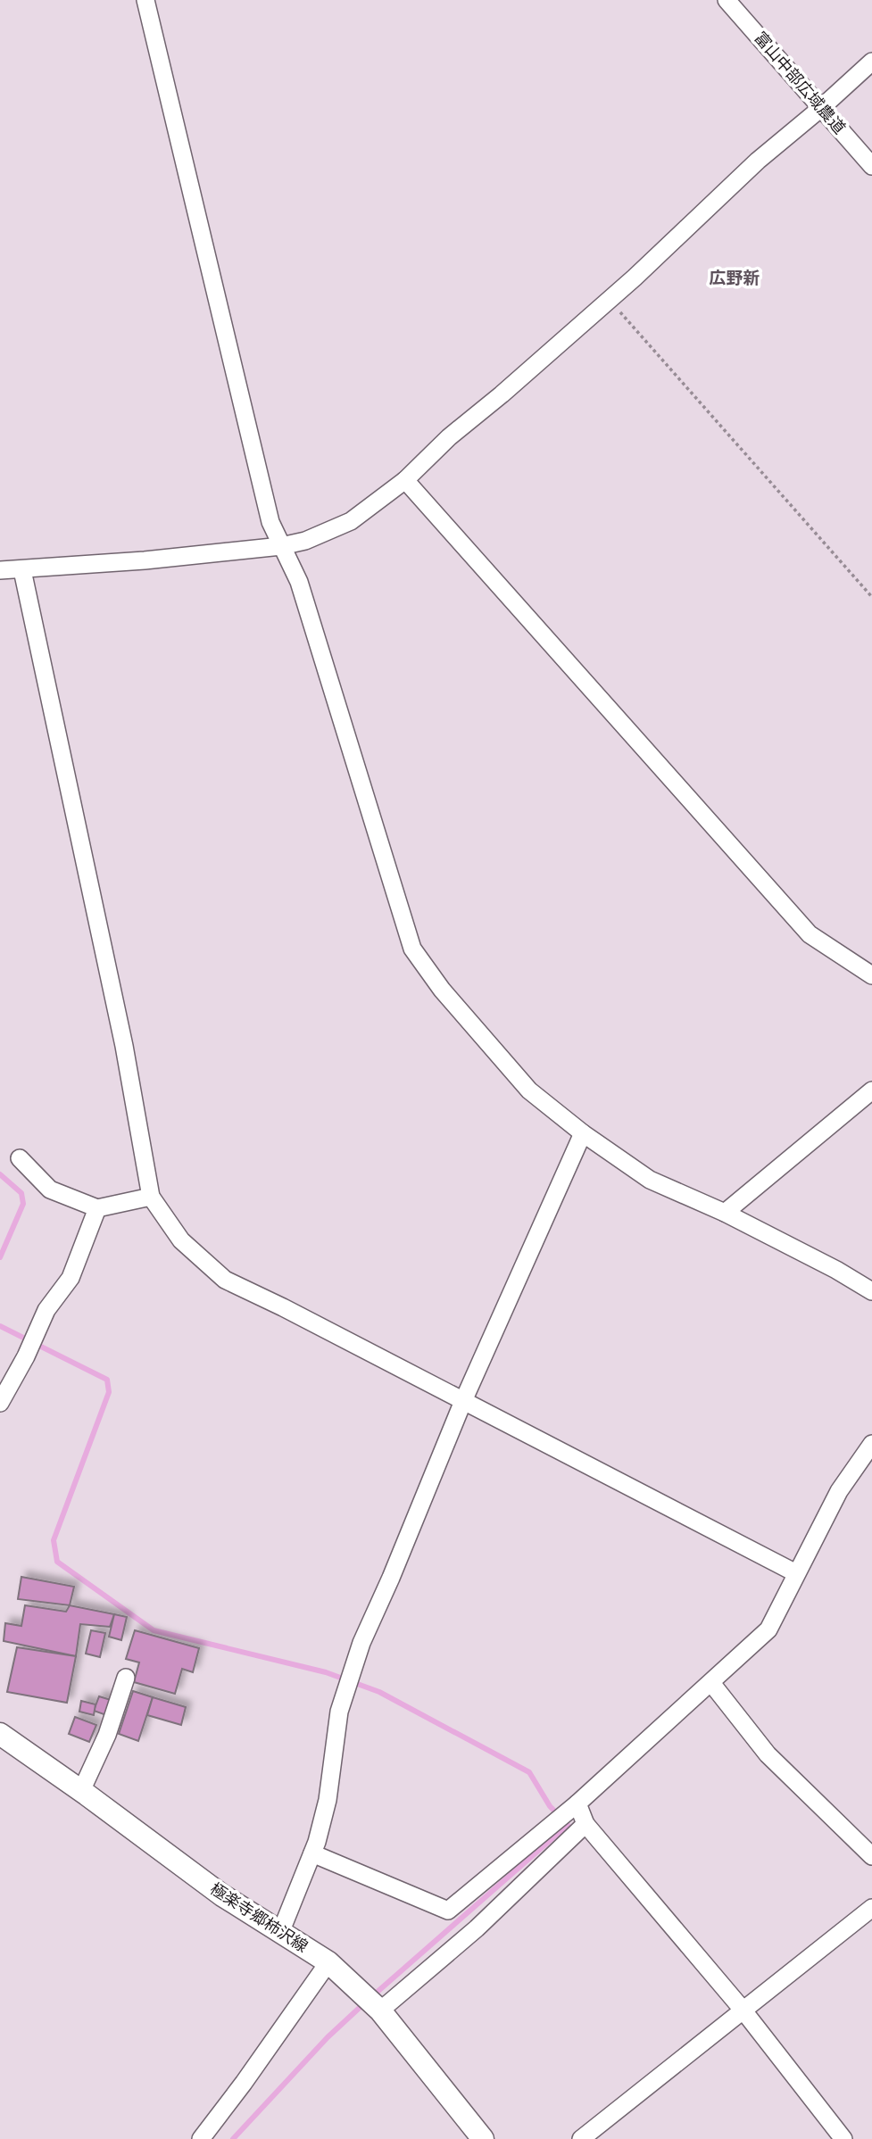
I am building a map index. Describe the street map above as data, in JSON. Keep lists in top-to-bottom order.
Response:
{
  "streets": {
    "main road": ["極楽寺郷柿沢線"],
    "street": ["富山中部広域農道"]
  },
  "districts": ["広野新"]
}
